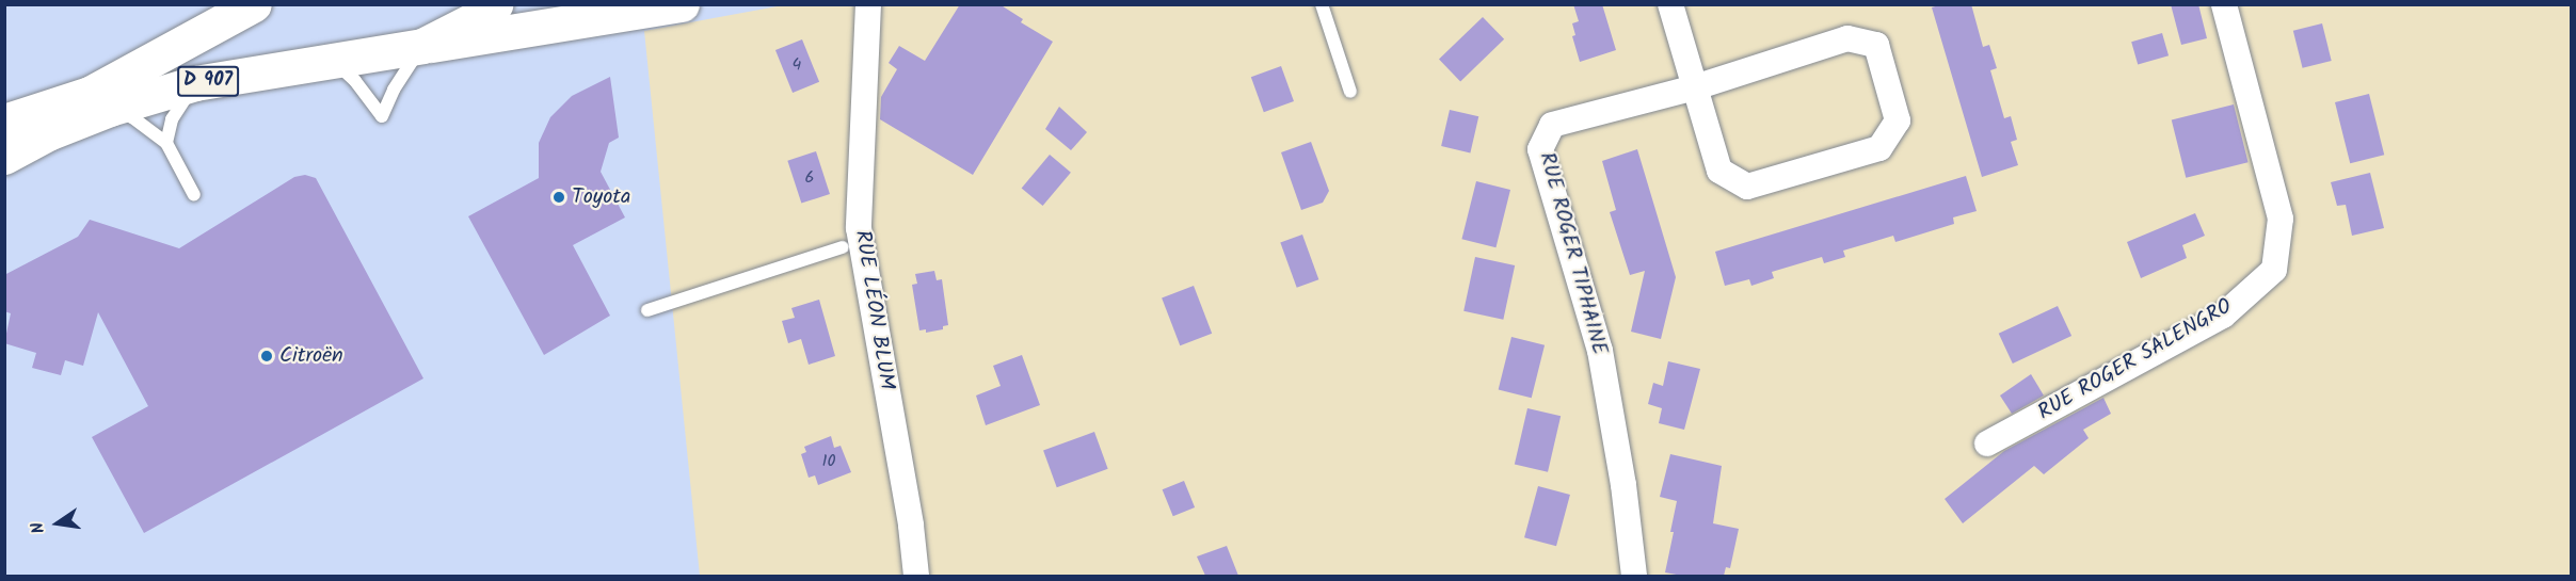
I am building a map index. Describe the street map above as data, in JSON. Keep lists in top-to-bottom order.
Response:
{
  "streets": {
    "main road": ["D 907"],
    "street": ["RUE ROGER TIPHAINE", "RUE LÉON BLUM", "RUE ROGER SALENGRO"]
  },
  "places": ["Toyota", "Citroën"],
  "house_numbers": ["4", "6", "10"],
  "north": "left"
}
